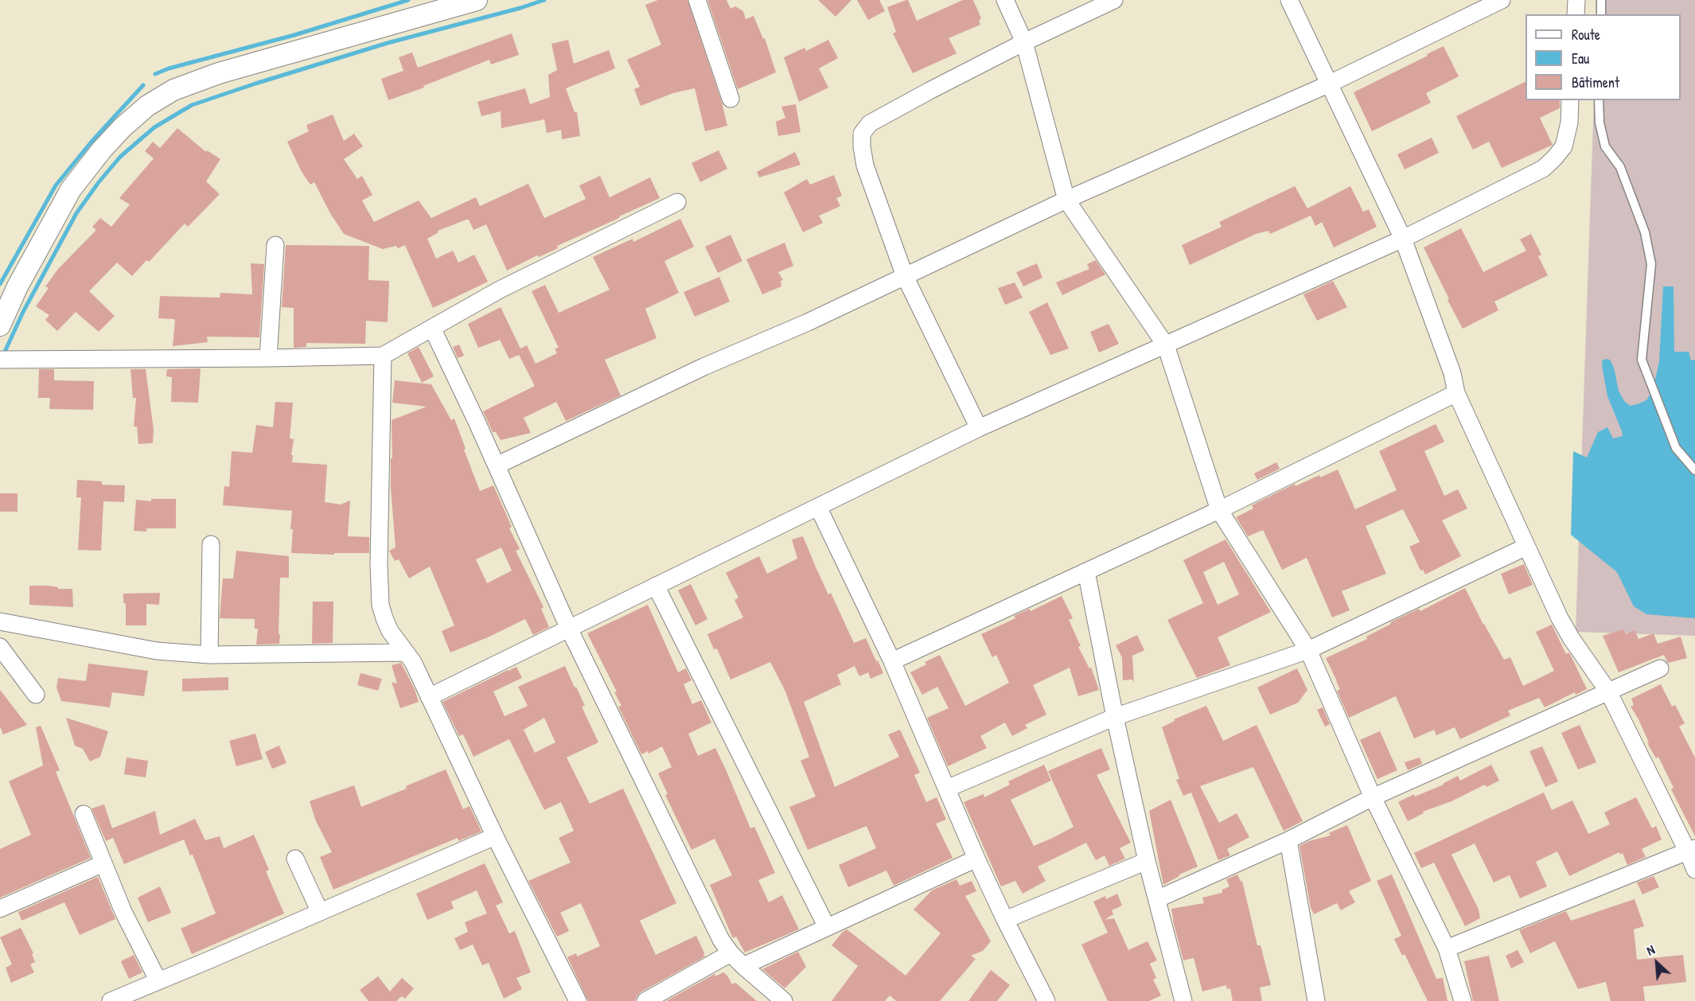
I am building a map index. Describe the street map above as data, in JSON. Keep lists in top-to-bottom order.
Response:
{
  "legend": ["Route", "Eau", "Bâtiment"],
  "north": "top left"
}
